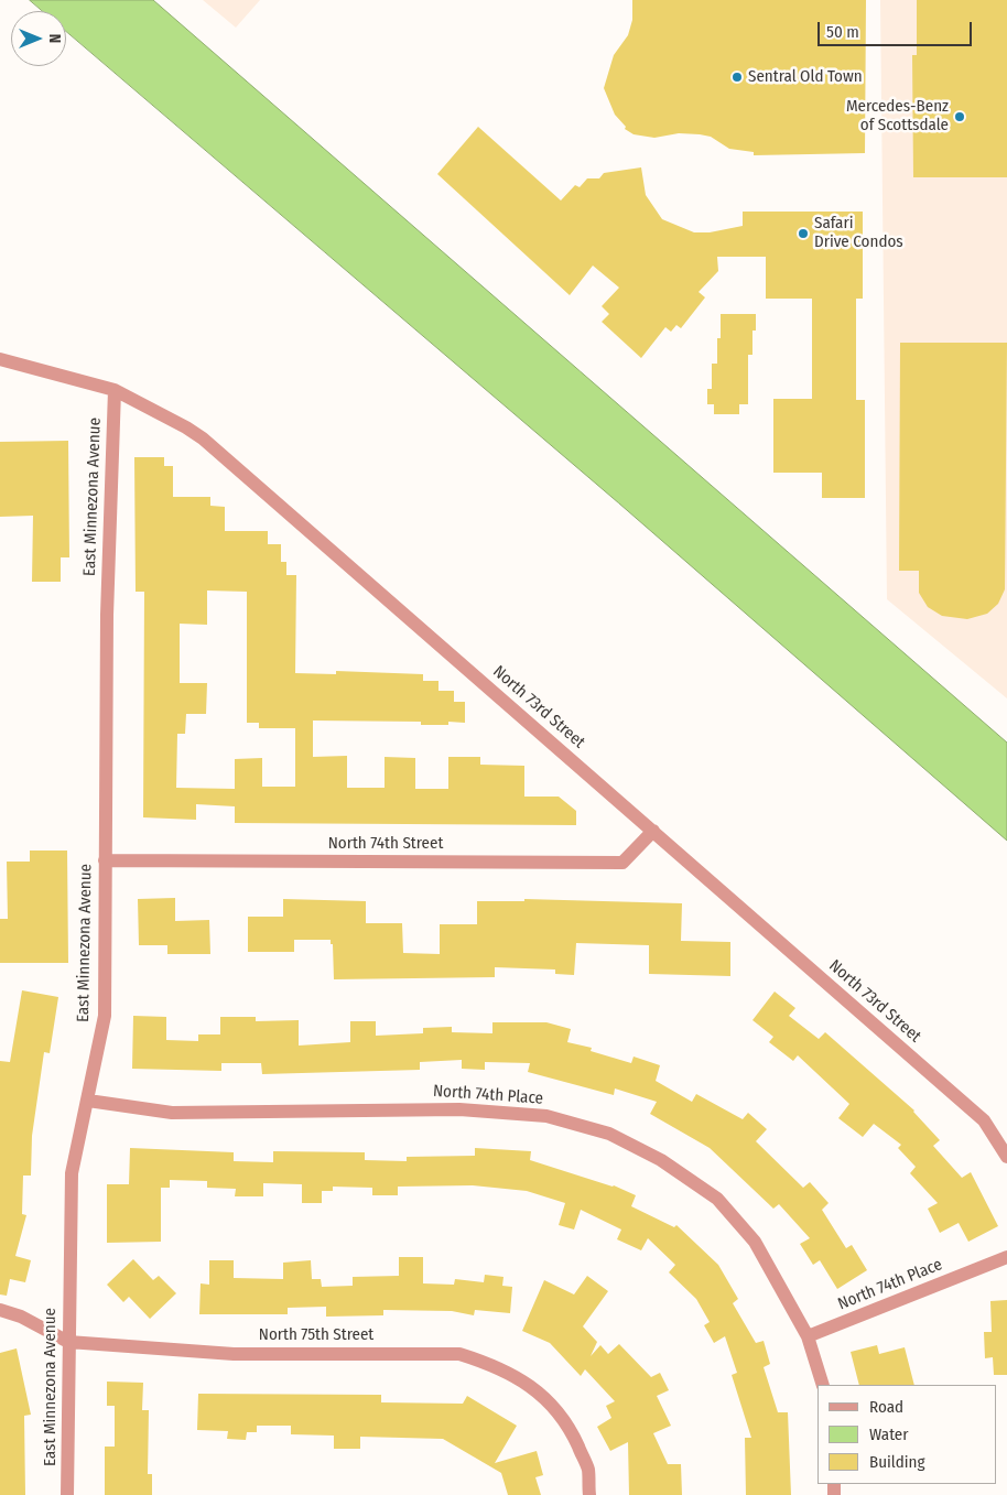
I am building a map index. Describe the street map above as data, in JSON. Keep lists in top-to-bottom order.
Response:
{
  "streets": {
    "street": [
      "East Minnezona Avenue",
      "North 73rd Street",
      "North 74th Street",
      "North 74th Place",
      "North 75th Street"
    ]
  },
  "crossings": [
    ["East Minnezona Avenue", "North 73rd Street"],
    ["East Minnezona Avenue", "North 74th Street"],
    ["East Minnezona Avenue", "North 74th Place"],
    ["East Minnezona Avenue", "North 75th Street"],
    ["North 73rd Street", "North 74th Street"]
  ],
  "places": ["Sentral Old Town", "Mercedes-Benz of Scottsdale", "Safari Drive Condos"],
  "legend": ["Road", "Water", "Building"],
  "scale_bar": "50 m",
  "north": "right"
}
